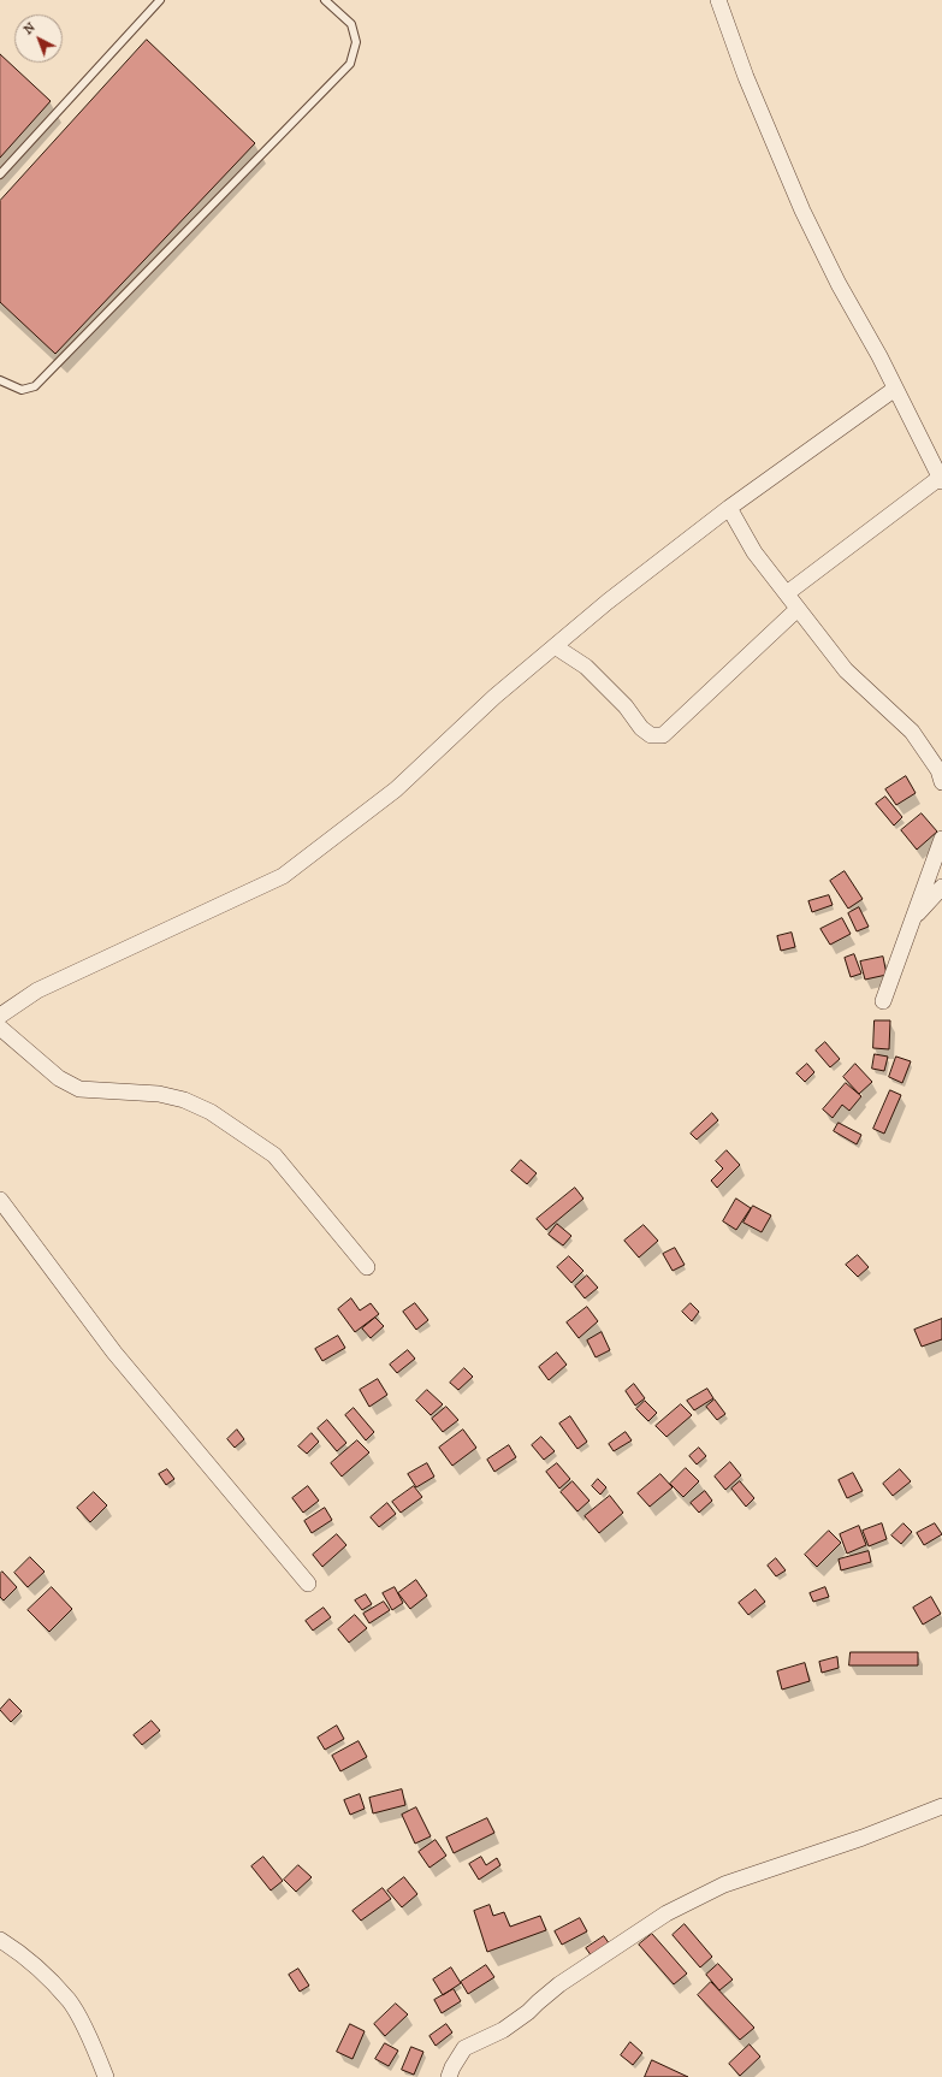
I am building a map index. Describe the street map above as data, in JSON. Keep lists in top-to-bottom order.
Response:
{
  "north": "top left"
}
